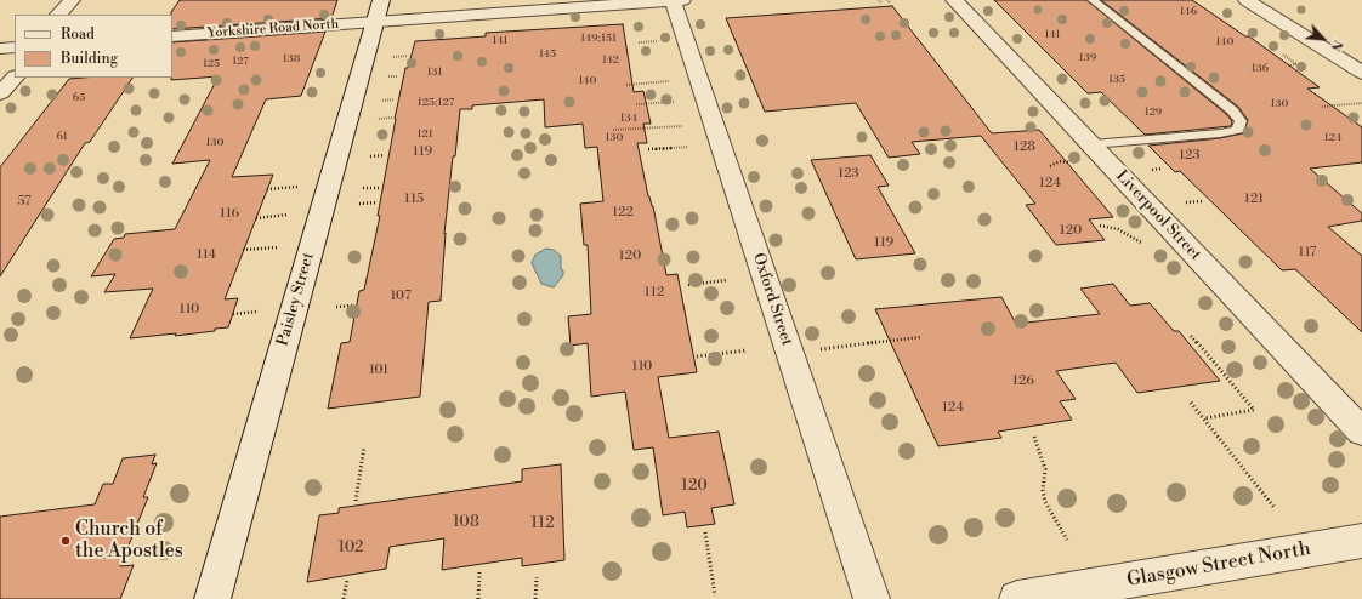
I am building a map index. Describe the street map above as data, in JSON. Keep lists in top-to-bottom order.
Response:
{
  "streets": {
    "street": [
      "Yorkshire Road North",
      "Liverpool Street",
      "Paisley Street",
      "Oxford Street",
      "Glasgow Street North"
    ]
  },
  "crossings": [
    ["Yorkshire Road North", "Paisley Street"],
    ["Yorkshire Road North", "Oxford Street"]
  ],
  "places": ["Church of the Apostles"],
  "house_numbers": [
    "146",
    "141",
    "149;151",
    "141",
    "140",
    "145",
    "139",
    "138",
    "142",
    "127",
    "125",
    "136",
    "131",
    "135",
    "140",
    "65",
    "125;127",
    "130",
    "129",
    "134",
    "121",
    "61",
    "130",
    "124",
    "130",
    "128",
    "119",
    "123",
    "123",
    "124",
    "115",
    "121",
    "57",
    "122",
    "116",
    "120",
    "119",
    "117",
    "114",
    "120",
    "112",
    "107",
    "110",
    "110",
    "101",
    "126",
    "124",
    "120",
    "108",
    "112",
    "102"
  ],
  "legend": ["Road", "Building"],
  "north": "bottom right"
}
